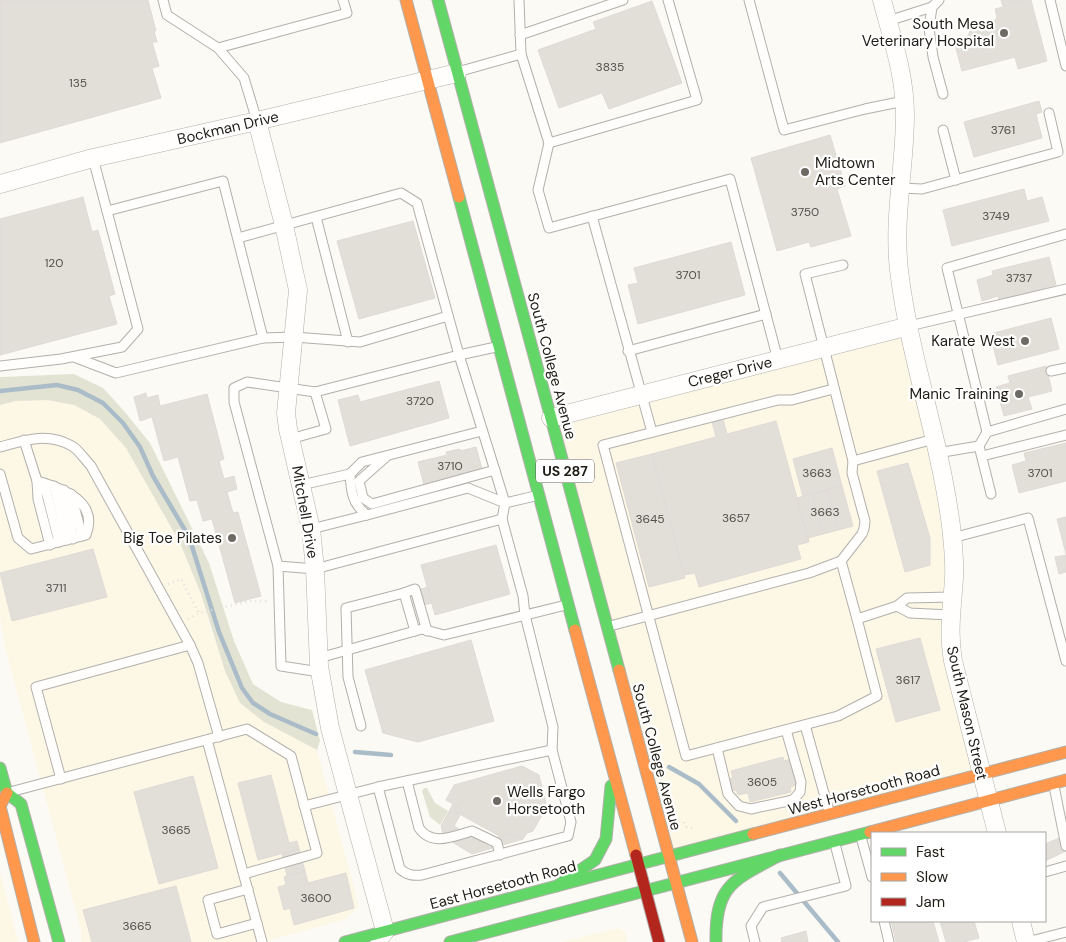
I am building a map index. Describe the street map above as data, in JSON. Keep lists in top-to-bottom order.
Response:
{
  "streets": {
    "main road": [
      "South College Avenue",
      "US 287",
      "West Horsetooth Road",
      "East Horsetooth Road"
    ],
    "street": [
      "Bockman Drive",
      "Creger Drive",
      "Mitchell Drive",
      "South Mason Street"
    ]
  },
  "crossings": [
    ["Bockman Drive", "South College Avenue"],
    ["Bockman Drive", "US 287"],
    ["Bockman Drive", "Mitchell Drive"],
    ["South College Avenue", "Creger Drive"],
    ["South College Avenue", "West Horsetooth Road"],
    ["South College Avenue", "East Horsetooth Road"],
    ["Creger Drive", "South Mason Street"],
    ["US 287", "East Horsetooth Road"],
    ["Mitchell Drive", "East Horsetooth Road"],
    ["South Mason Street", "West Horsetooth Road"],
    ["West Horsetooth Road", "East Horsetooth Road"]
  ],
  "places": [
    "South Mesa Veterinary Hospital",
    "Midtown Arts Center",
    "Karate West",
    "Manic Training",
    "Big Toe Pilates",
    "Wells Fargo Horsetooth"
  ],
  "house_numbers": [
    "3835",
    "135",
    "3761",
    "3750",
    "3749",
    "120",
    "3701",
    "3737",
    "3720",
    "3710",
    "3663",
    "3701",
    "3663",
    "3657",
    "3645",
    "3711",
    "3617",
    "3605",
    "3665",
    "3600",
    "3665"
  ],
  "legend": ["Fast", "Slow", "Jam"]
}
